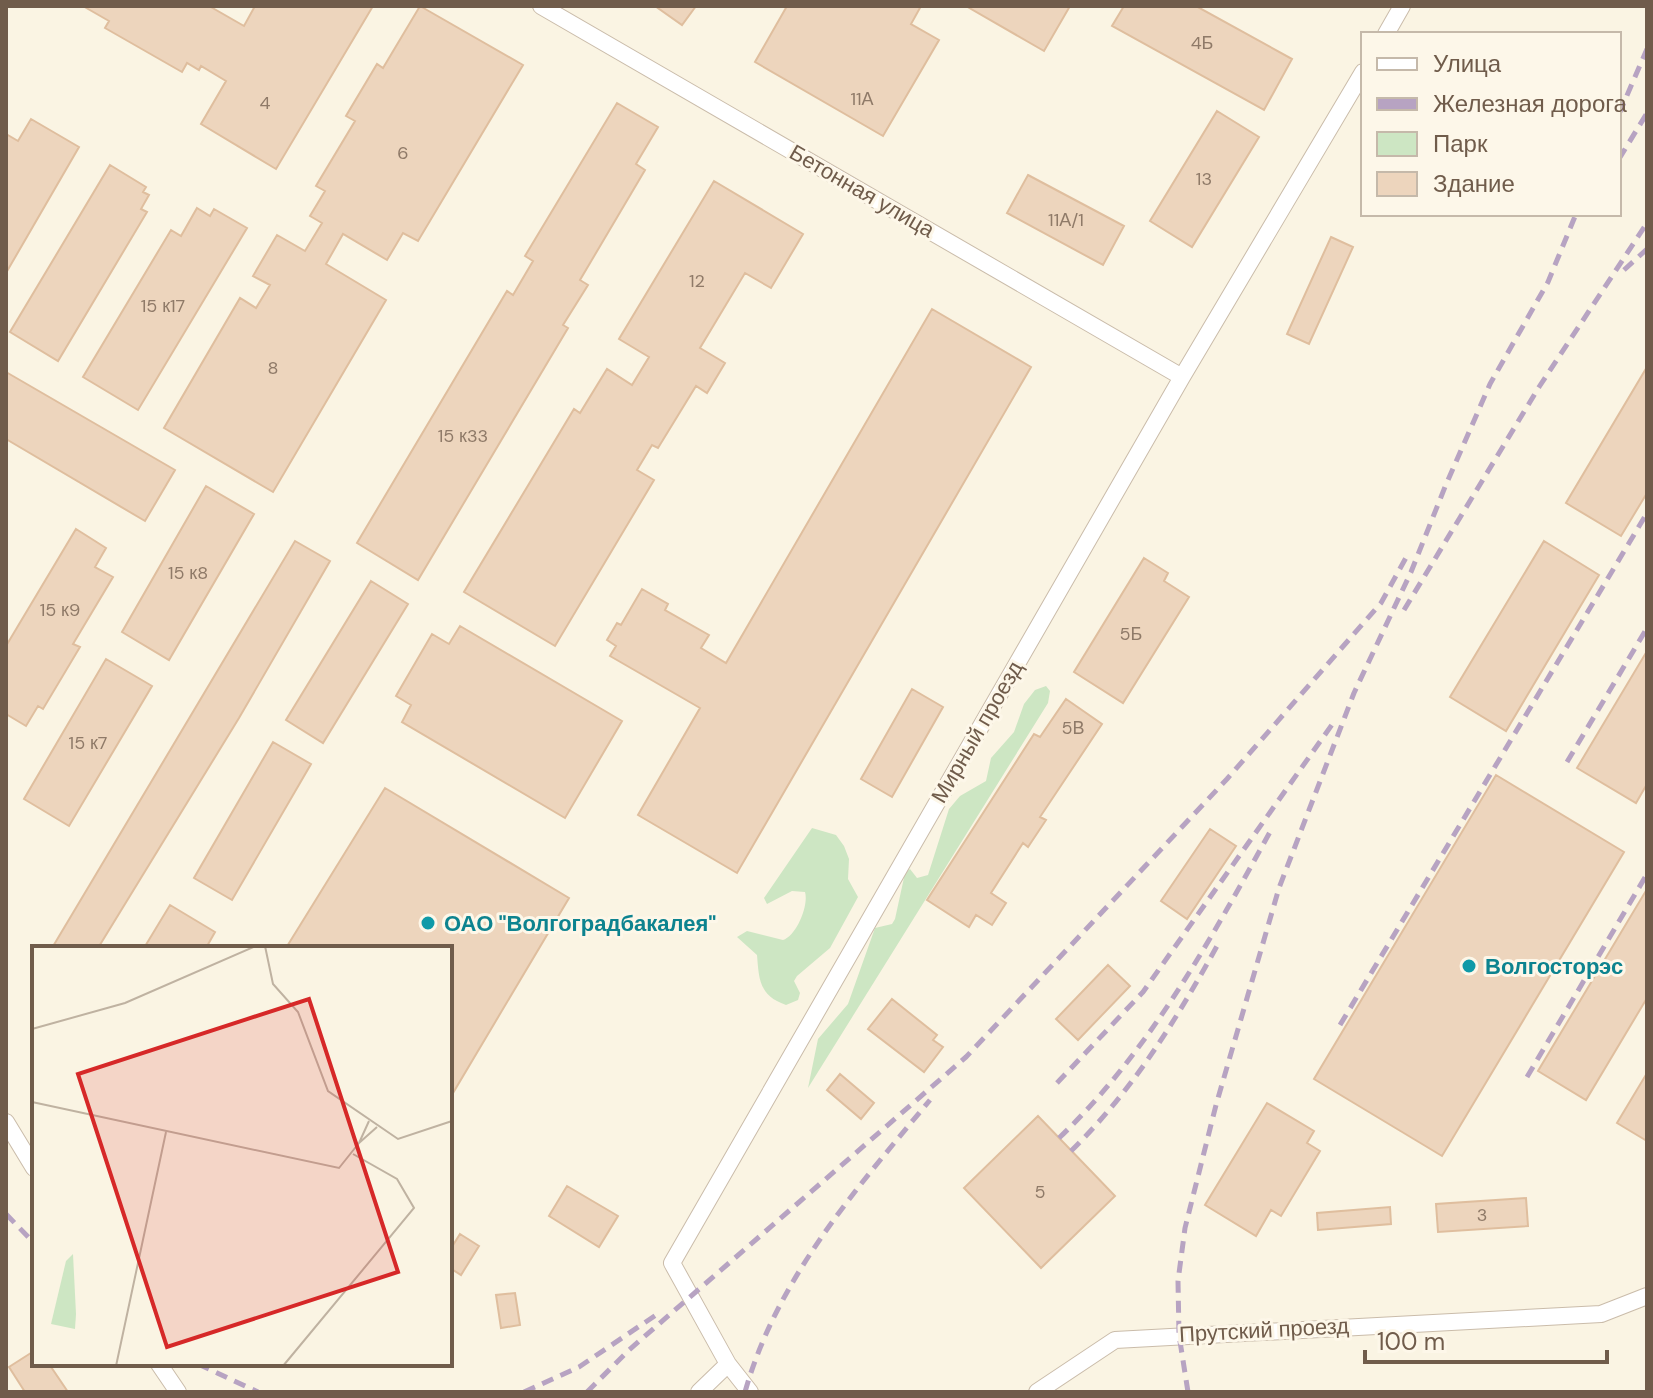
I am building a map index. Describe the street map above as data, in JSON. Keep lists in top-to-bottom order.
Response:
{
  "streets": {
    "street": ["Бетонная улица", "Мирный проезд", "Прутский проезд"]
  },
  "crossings": [
    ["Бетонная улица", "Мирный проезд"]
  ],
  "places": ["ОАО \"Волгоградбакалея\"", "Волгосторэс"],
  "house_numbers": [
    "4Б",
    "11А",
    "4",
    "6",
    "13",
    "11А/1",
    "12",
    "15 к17",
    "8",
    "15 к33",
    "15 к8",
    "15 к9",
    "5Б",
    "5В",
    "15 к7",
    "5",
    "3"
  ],
  "legend": [
    "Улица",
    "Железная дорога",
    "Парк",
    "Здание"
  ],
  "scale_bar": "100 m"
}
